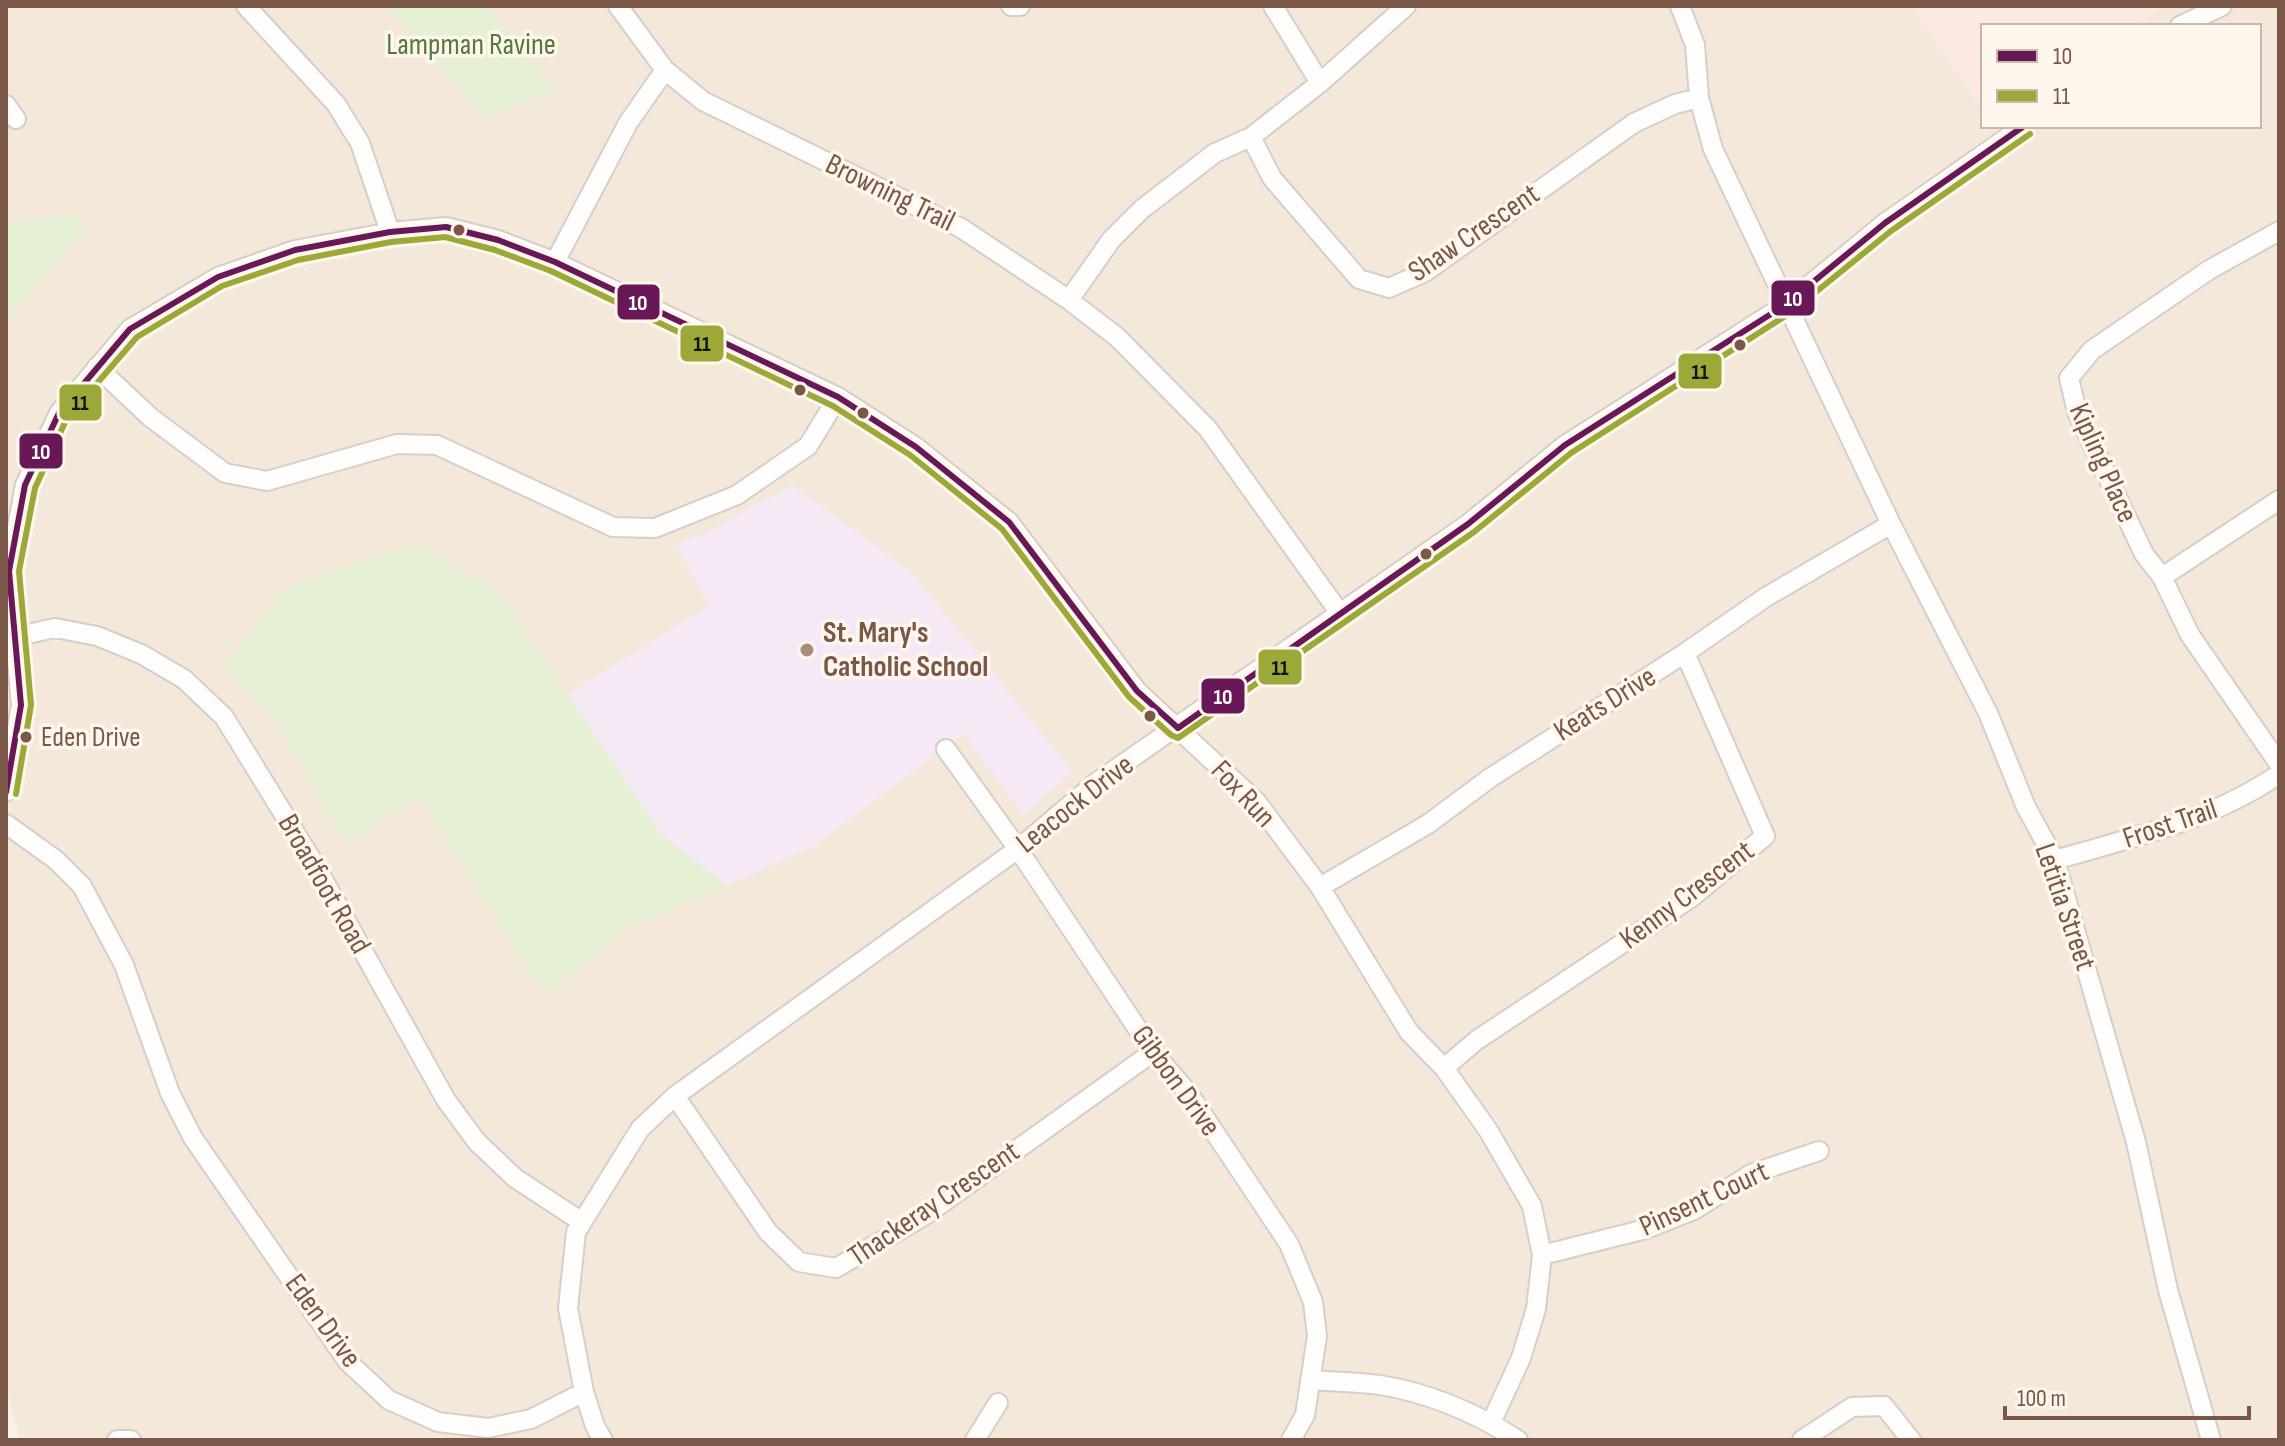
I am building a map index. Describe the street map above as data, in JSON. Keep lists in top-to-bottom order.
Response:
{
  "streets": {
    "street": [
      "Browning Trail",
      "Shaw Crescent",
      "Kipling Place",
      "Keats Drive",
      "Fox Run",
      "Leacock Drive",
      "Frost Trail",
      "Broadfoot Road",
      "Kenny Crescent",
      "Letitia Street",
      "Gibbon Drive",
      "Pinsent Court",
      "Thackeray Crescent",
      "Eden Drive"
    ]
  },
  "crossings": [
    ["Browning Trail", "Leacock Drive"],
    ["Shaw Crescent", "Letitia Street"],
    ["Keats Drive", "Fox Run"],
    ["Keats Drive", "Kenny Crescent"],
    ["Keats Drive", "Letitia Street"],
    ["Fox Run", "Leacock Drive"],
    ["Fox Run", "Broadfoot Road"],
    ["Fox Run", "Kenny Crescent"],
    ["Fox Run", "Pinsent Court"],
    ["Leacock Drive", "Broadfoot Road"],
    ["Leacock Drive", "Letitia Street"],
    ["Leacock Drive", "Gibbon Drive"],
    ["Leacock Drive", "Thackeray Crescent"],
    ["Leacock Drive", "Eden Drive"],
    ["Frost Trail", "Letitia Street"],
    ["Gibbon Drive", "Thackeray Crescent"]
  ],
  "parks": ["Lampman Ravine"],
  "places": ["St. Mary's Catholic School", "Eden Drive"],
  "lines": ["transit line 10", "transit line 11"],
  "legend": ["10", "11"],
  "scale_bar": "100 m"
}
